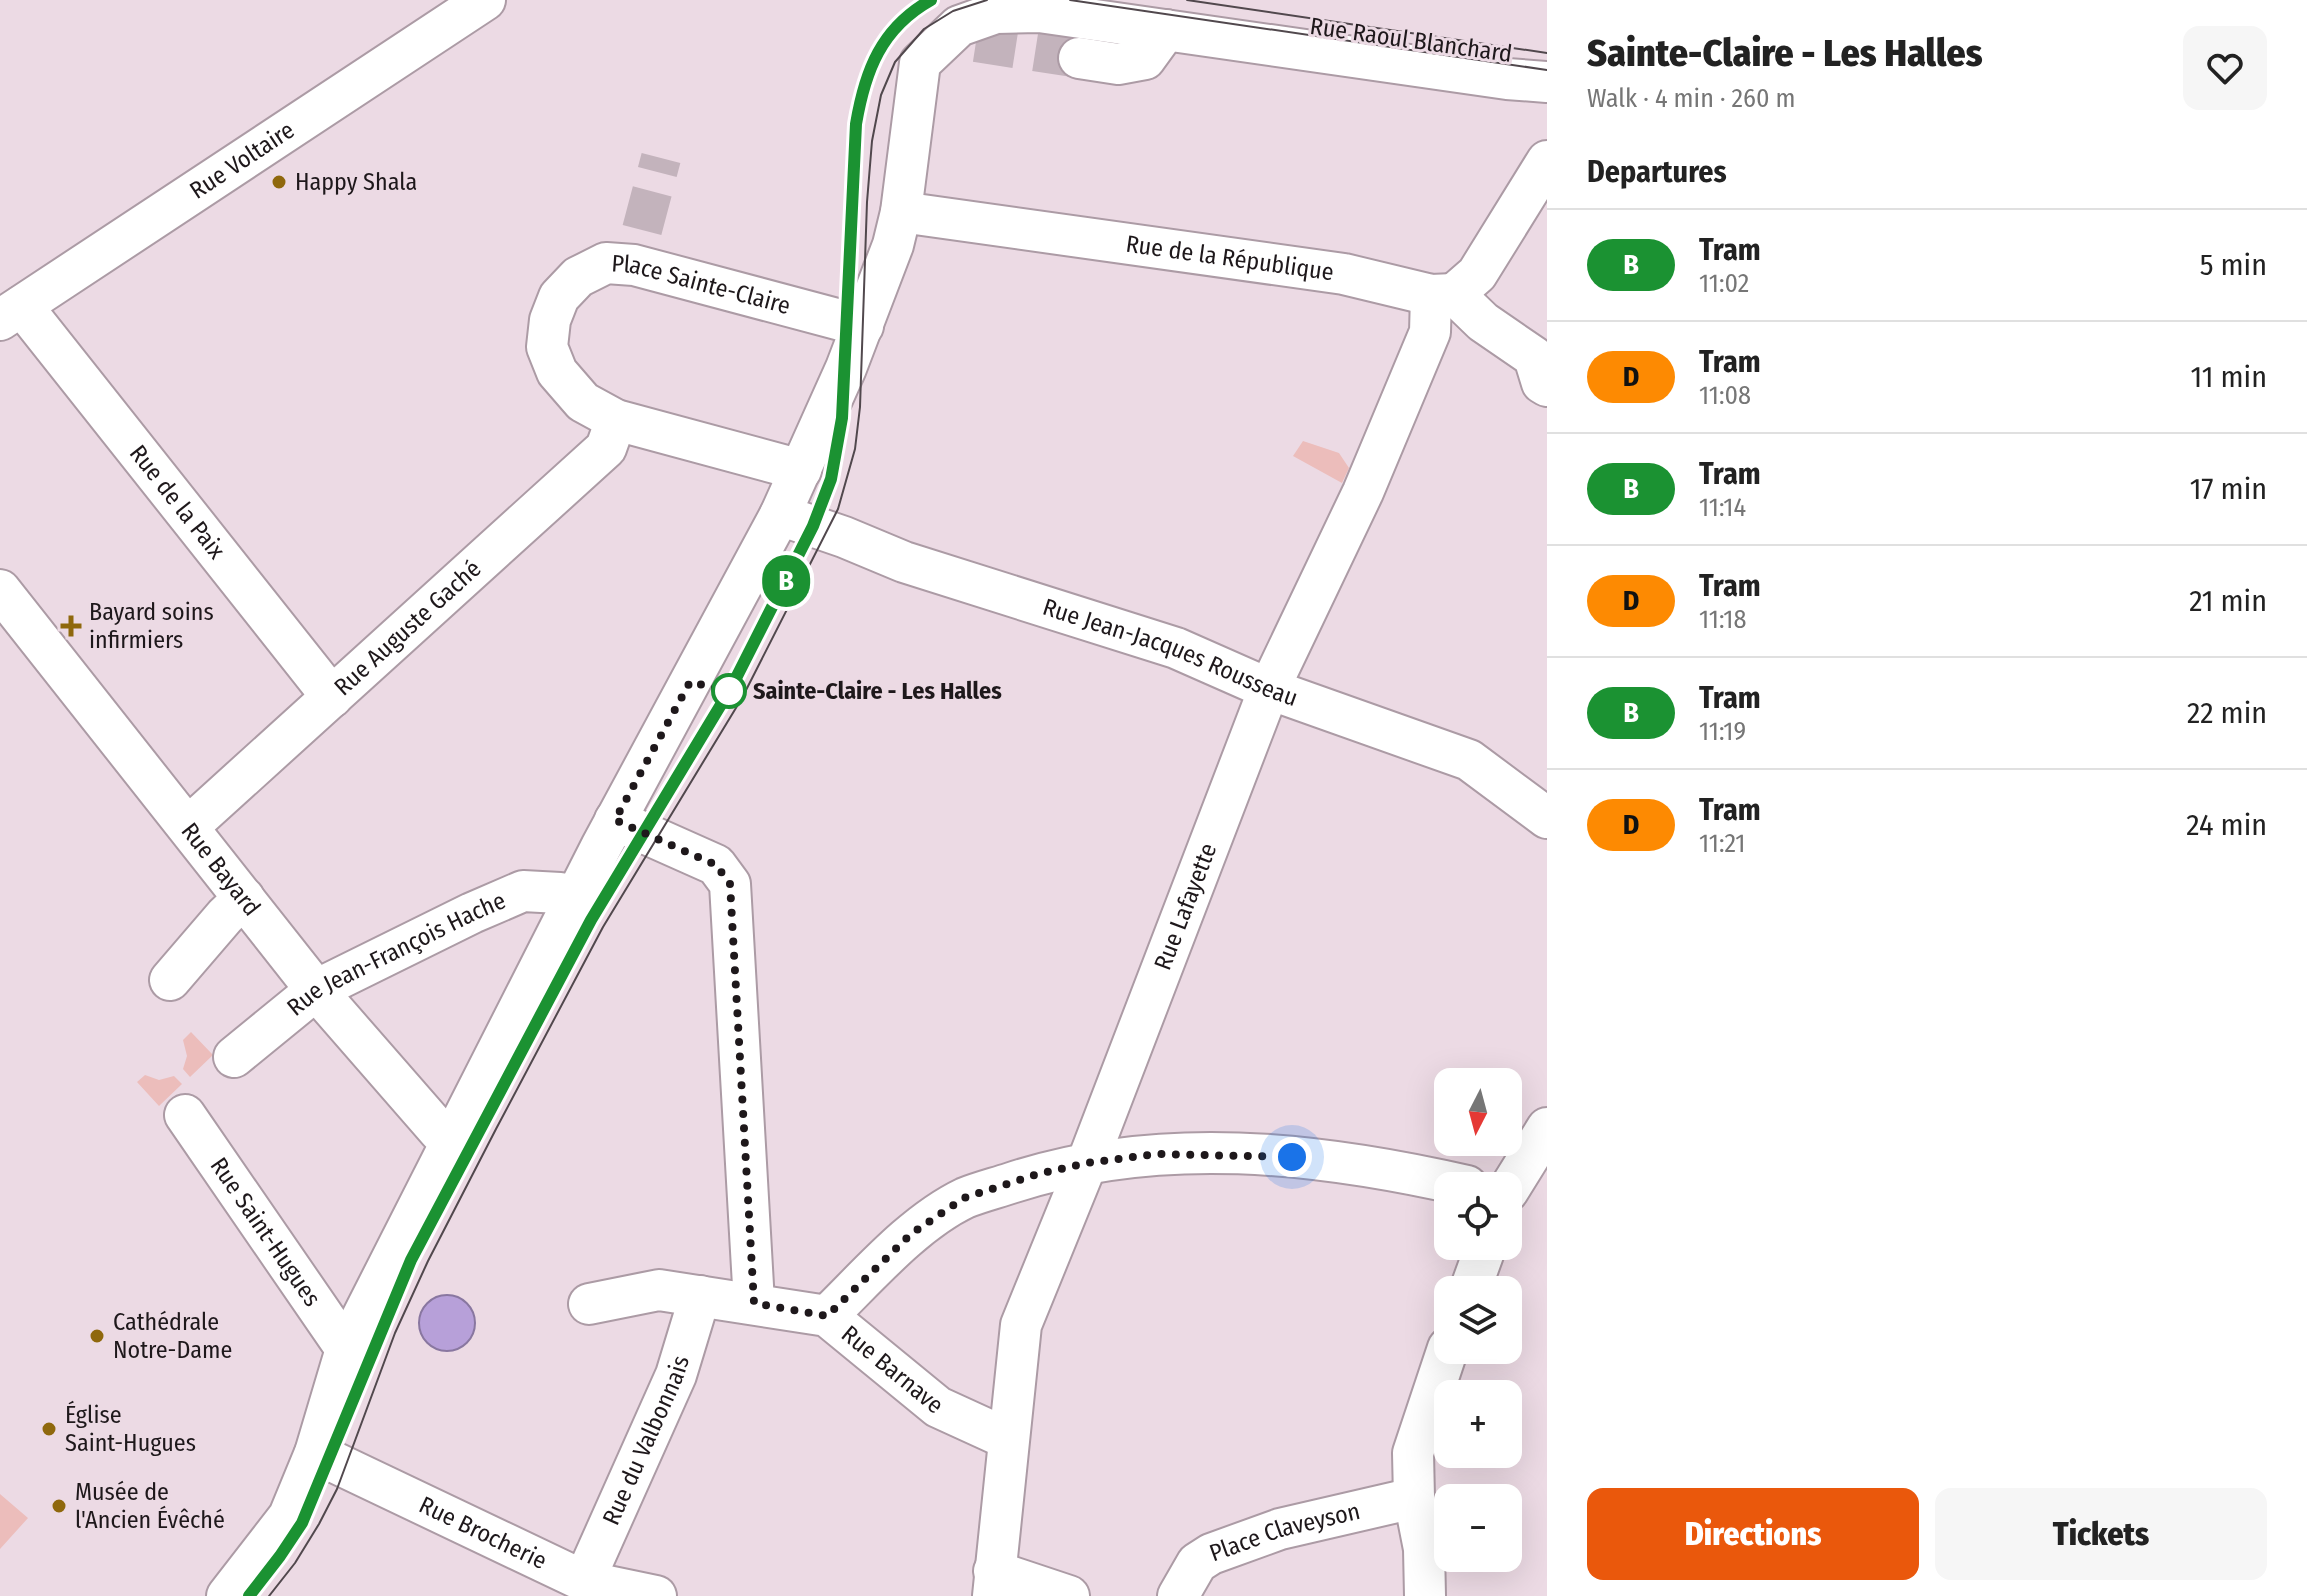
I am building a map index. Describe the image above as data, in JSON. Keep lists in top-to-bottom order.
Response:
{
  "streets": {
    "street": [
      "Rue Raoul Blanchard",
      "Rue Voltaire",
      "Rue de la République",
      "Place Sainte-Claire",
      "Rue de la Paix",
      "Rue Auguste Gaché",
      "Rue Jean-Jacques Rousseau",
      "Rue Bayard",
      "Rue Lafayette",
      "Rue Jean-François Hache",
      "Rue Saint-Hugues",
      "Rue Barnave",
      "Rue du Valbonnais",
      "Rue Brocherie",
      "Place Claveyson"
    ]
  },
  "crossings": [
    ["Rue Voltaire", "Rue de la Paix"],
    ["Rue de la République", "Rue Lafayette"],
    ["Place Sainte-Claire", "Rue Auguste Gaché"],
    ["Rue de la Paix", "Rue Auguste Gaché"],
    ["Rue Auguste Gaché", "Rue Bayard"],
    ["Rue Jean-Jacques Rousseau", "Rue Lafayette"],
    ["Rue Bayard", "Rue Jean-François Hache"],
    ["Rue Lafayette", "Rue Barnave"],
    ["Rue Barnave", "Rue du Valbonnais"],
    ["Rue du Valbonnais", "Rue Brocherie"]
  ],
  "places": {
    "other": [
      "Happy Shala",
      "Sainte-Claire - Les Halles",
      "Cathédrale Notre-Dame",
      "Église Saint-Hugues",
      "Musée de l'Ancien Évêché"
    ],
    "health": ["Bayard soins infirmiers"]
  },
  "lines": ["tram line B"],
  "north": "bottom",
  "page": {
    "on_map": "B",
    "heading": [
      ["Sainte-Claire - Les Halles", "Walk · 4 min · 260 m"],
      "Departures"
    ],
    "list": [
      {
        "mark": "B",
        "name": "Tram",
        "note": "11:02",
        "value": "5 min"
      },
      {
        "mark": "D",
        "name": "Tram",
        "note": "11:08",
        "value": "11 min"
      },
      {
        "mark": "B",
        "name": "Tram",
        "note": "11:14",
        "value": "17 min"
      },
      {
        "mark": "D",
        "name": "Tram",
        "note": "11:18",
        "value": "21 min"
      },
      {
        "mark": "B",
        "name": "Tram",
        "note": "11:19",
        "value": "22 min"
      },
      {
        "mark": "D",
        "name": "Tram",
        "note": "11:21",
        "value": "24 min"
      }
    ],
    "map_buttons": ["+", "−"],
    "buttons": ["Directions", "Tickets"]
  }
}
